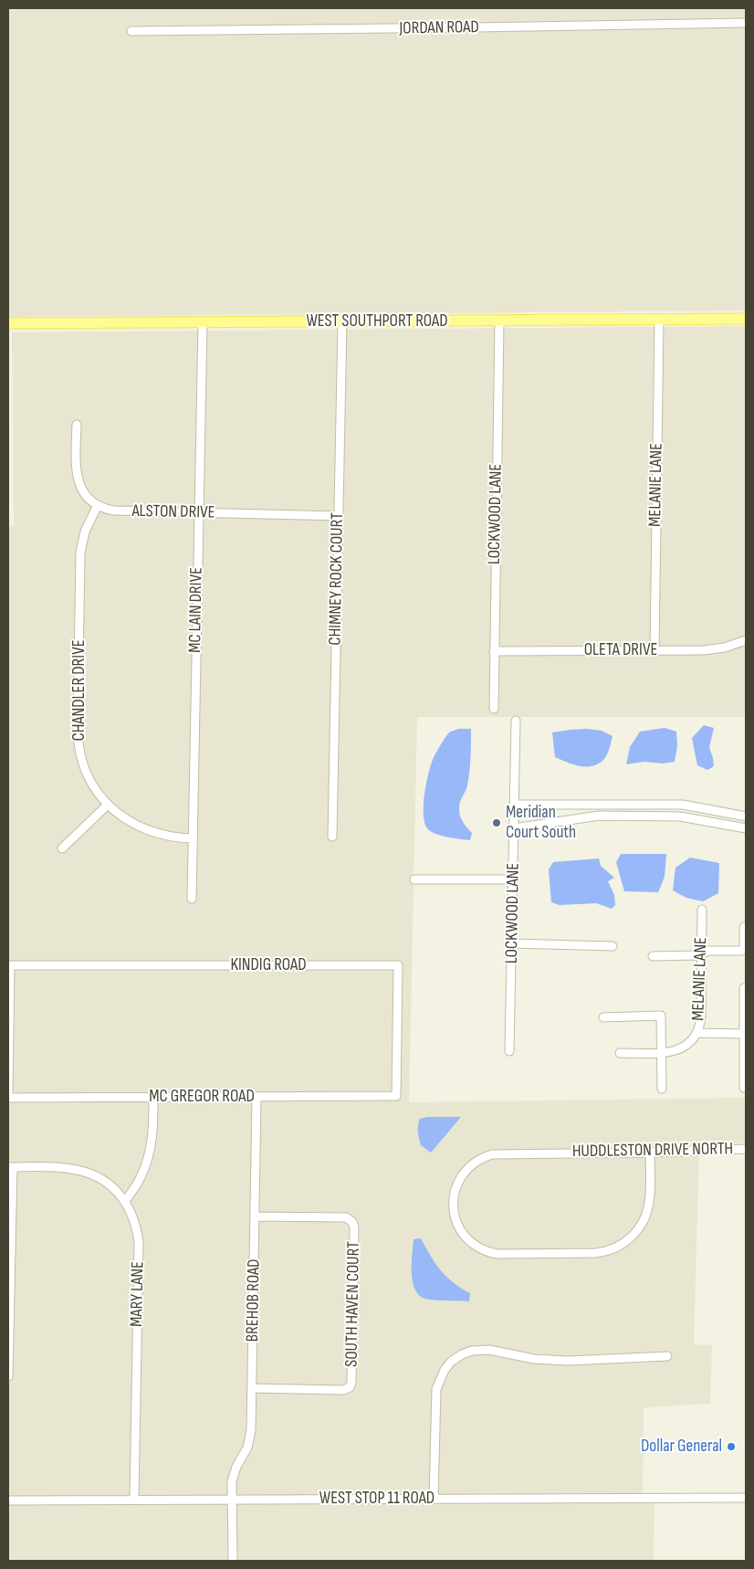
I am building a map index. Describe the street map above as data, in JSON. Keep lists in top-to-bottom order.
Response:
{
  "streets": {
    "main road": ["WEST SOUTHPORT ROAD"],
    "street": [
      "JORDAN ROAD",
      "MELANIE LANE",
      "ALSTON DRIVE",
      "LOCKWOOD LANE",
      "CHIMNEY ROCK COURT",
      "MC LAIN DRIVE",
      "OLETA DRIVE",
      "CHANDLER DRIVE",
      "KINDIG ROAD",
      "MC GREGOR ROAD",
      "HUDDLESTON DRIVE NORTH",
      "MARY LANE",
      "BREHOB ROAD",
      "SOUTH HAVEN COURT",
      "WEST STOP 11 ROAD"
    ]
  },
  "crossings": [
    ["WEST SOUTHPORT ROAD", "MELANIE LANE"],
    ["WEST SOUTHPORT ROAD", "LOCKWOOD LANE"],
    ["WEST SOUTHPORT ROAD", "CHIMNEY ROCK COURT"],
    ["WEST SOUTHPORT ROAD", "MC LAIN DRIVE"],
    ["MELANIE LANE", "OLETA DRIVE"],
    ["ALSTON DRIVE", "CHIMNEY ROCK COURT"],
    ["ALSTON DRIVE", "MC LAIN DRIVE"],
    ["ALSTON DRIVE", "CHANDLER DRIVE"],
    ["LOCKWOOD LANE", "OLETA DRIVE"],
    ["MC LAIN DRIVE", "CHANDLER DRIVE"],
    ["KINDIG ROAD", "MC GREGOR ROAD"],
    ["MC GREGOR ROAD", "BREHOB ROAD"],
    ["MARY LANE", "WEST STOP 11 ROAD"],
    ["BREHOB ROAD", "SOUTH HAVEN COURT"],
    ["BREHOB ROAD", "WEST STOP 11 ROAD"]
  ],
  "places": ["Meridian Court South", "Dollar General"]
}
